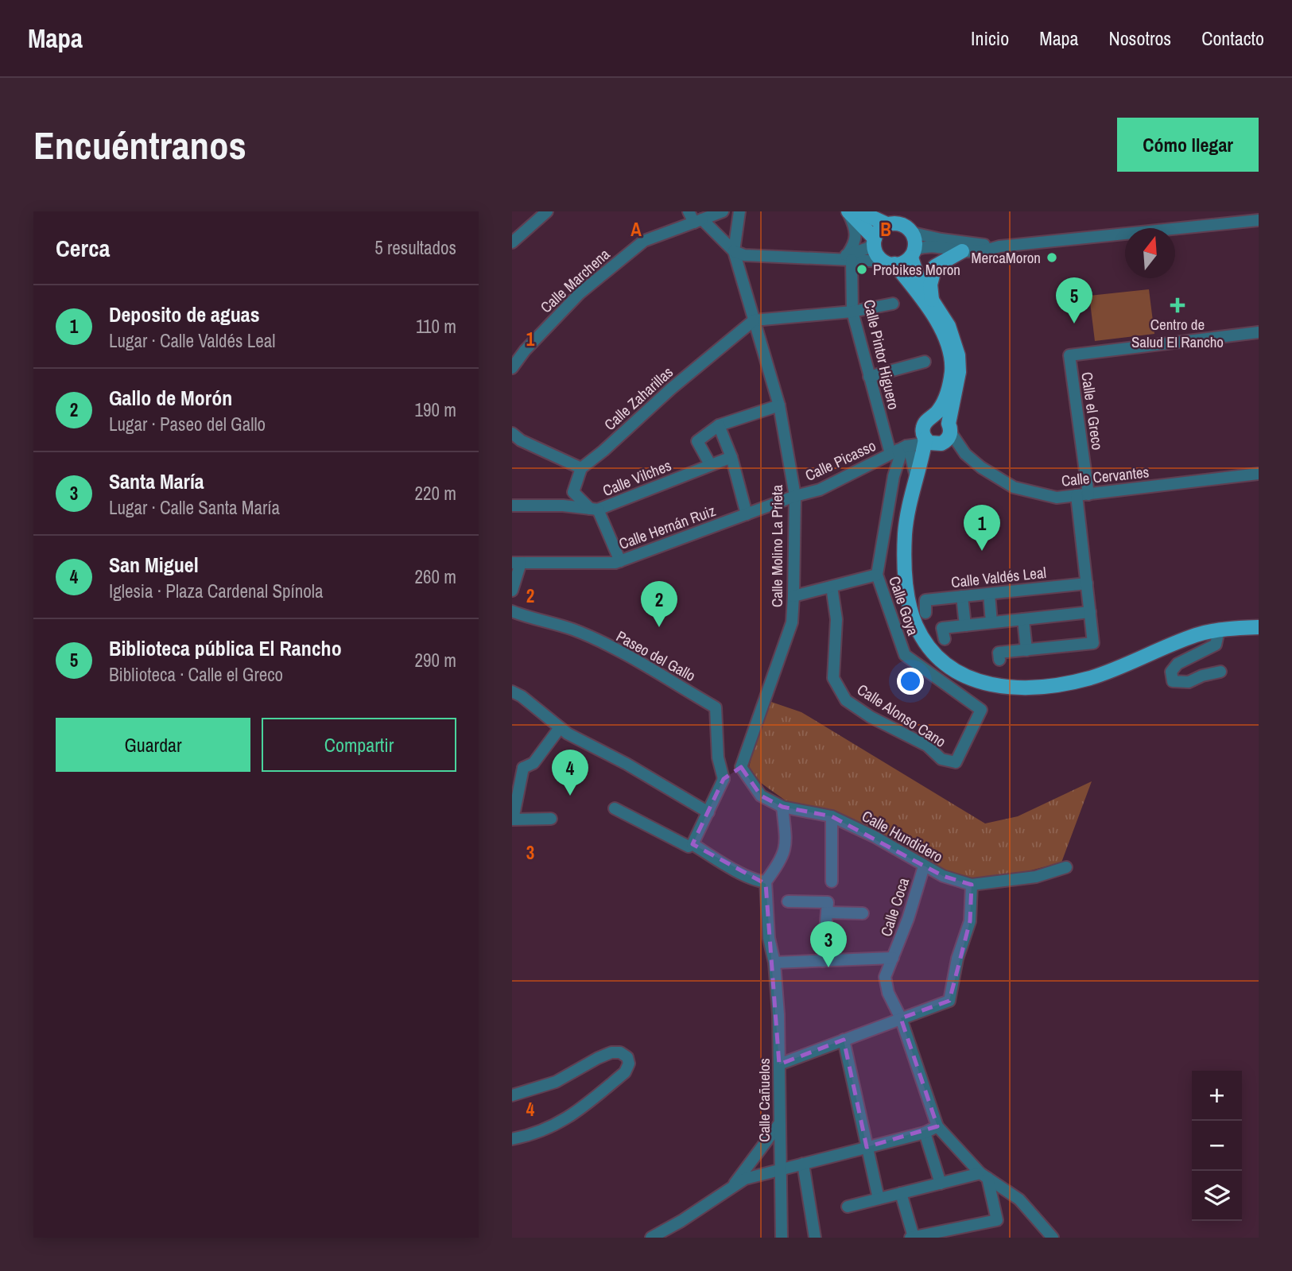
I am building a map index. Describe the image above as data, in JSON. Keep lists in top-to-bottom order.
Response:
{
  "streets": {
    "street": [
      "Calle Marchena",
      "Calle Pintor Higuero",
      "Calle Zaharillas",
      "Calle el Greco",
      "Calle Picasso",
      "Calle Cervantes",
      "Calle Vilches",
      "Calle Hernán Ruiz",
      "Calle Molino La Prieta",
      "Calle Valdés Leal",
      "Calle Goya",
      "Paseo del Gallo",
      "Calle Alonso Cano",
      "Calle Hundidero",
      "Calle Coca",
      "Calle Cañuelos"
    ]
  },
  "crossings": [
    ["Calle Pintor Higuero", "Calle Picasso"],
    ["Calle Pintor Higuero", "Calle Goya"],
    ["Calle Zaharillas", "Calle Molino La Prieta"],
    ["Calle el Greco", "Calle Cervantes"],
    ["Calle Picasso", "Calle Cervantes"],
    ["Calle Picasso", "Calle Hernán Ruiz"],
    ["Calle Picasso", "Calle Molino La Prieta"],
    ["Calle Picasso", "Calle Goya"],
    ["Calle Hernán Ruiz", "Calle Molino La Prieta"],
    ["Calle Molino La Prieta", "Calle Hundidero"],
    ["Calle Goya", "Calle Alonso Cano"],
    ["Calle Hundidero", "Calle Coca"]
  ],
  "places": {
    "other": ["MercaMoron", "Probikes Moron"],
    "health": ["Centro de Salud El Rancho"]
  },
  "north": "top",
  "page": {
    "header": "Mapa",
    "nav": [
      "Inicio",
      "Mapa",
      "Nosotros",
      "Contacto"
    ],
    "buttons": [
      "Cómo llegar",
      ["Guardar", "Compartir"]
    ],
    "title": "Encuéntranos",
    "heading": ["Cerca", "5 resultados"],
    "pins": [
      "5",
      "1",
      "2",
      "4",
      "3"
    ],
    "list": [
      {
        "mark": "1",
        "name": "Deposito de aguas",
        "note": "Lugar · Calle Valdés Leal",
        "value": "110 m"
      },
      {
        "mark": "2",
        "name": "Gallo de Morón",
        "note": "Lugar · Paseo del Gallo",
        "value": "190 m"
      },
      {
        "mark": "3",
        "name": "Santa María",
        "note": "Lugar · Calle Santa María",
        "value": "220 m"
      },
      {
        "mark": "4",
        "name": "San Miguel",
        "note": "Iglesia · Plaza Cardenal Spínola",
        "value": "260 m"
      },
      {
        "mark": "5",
        "name": "Biblioteca pública El Rancho",
        "note": "Biblioteca · Calle el Greco",
        "value": "290 m"
      }
    ],
    "map_buttons": ["+", "−"]
  },
  "grid": {
    "columns": ["A", "B"],
    "rows": [
      "1",
      "2",
      "3",
      "4"
    ]
  }
}
